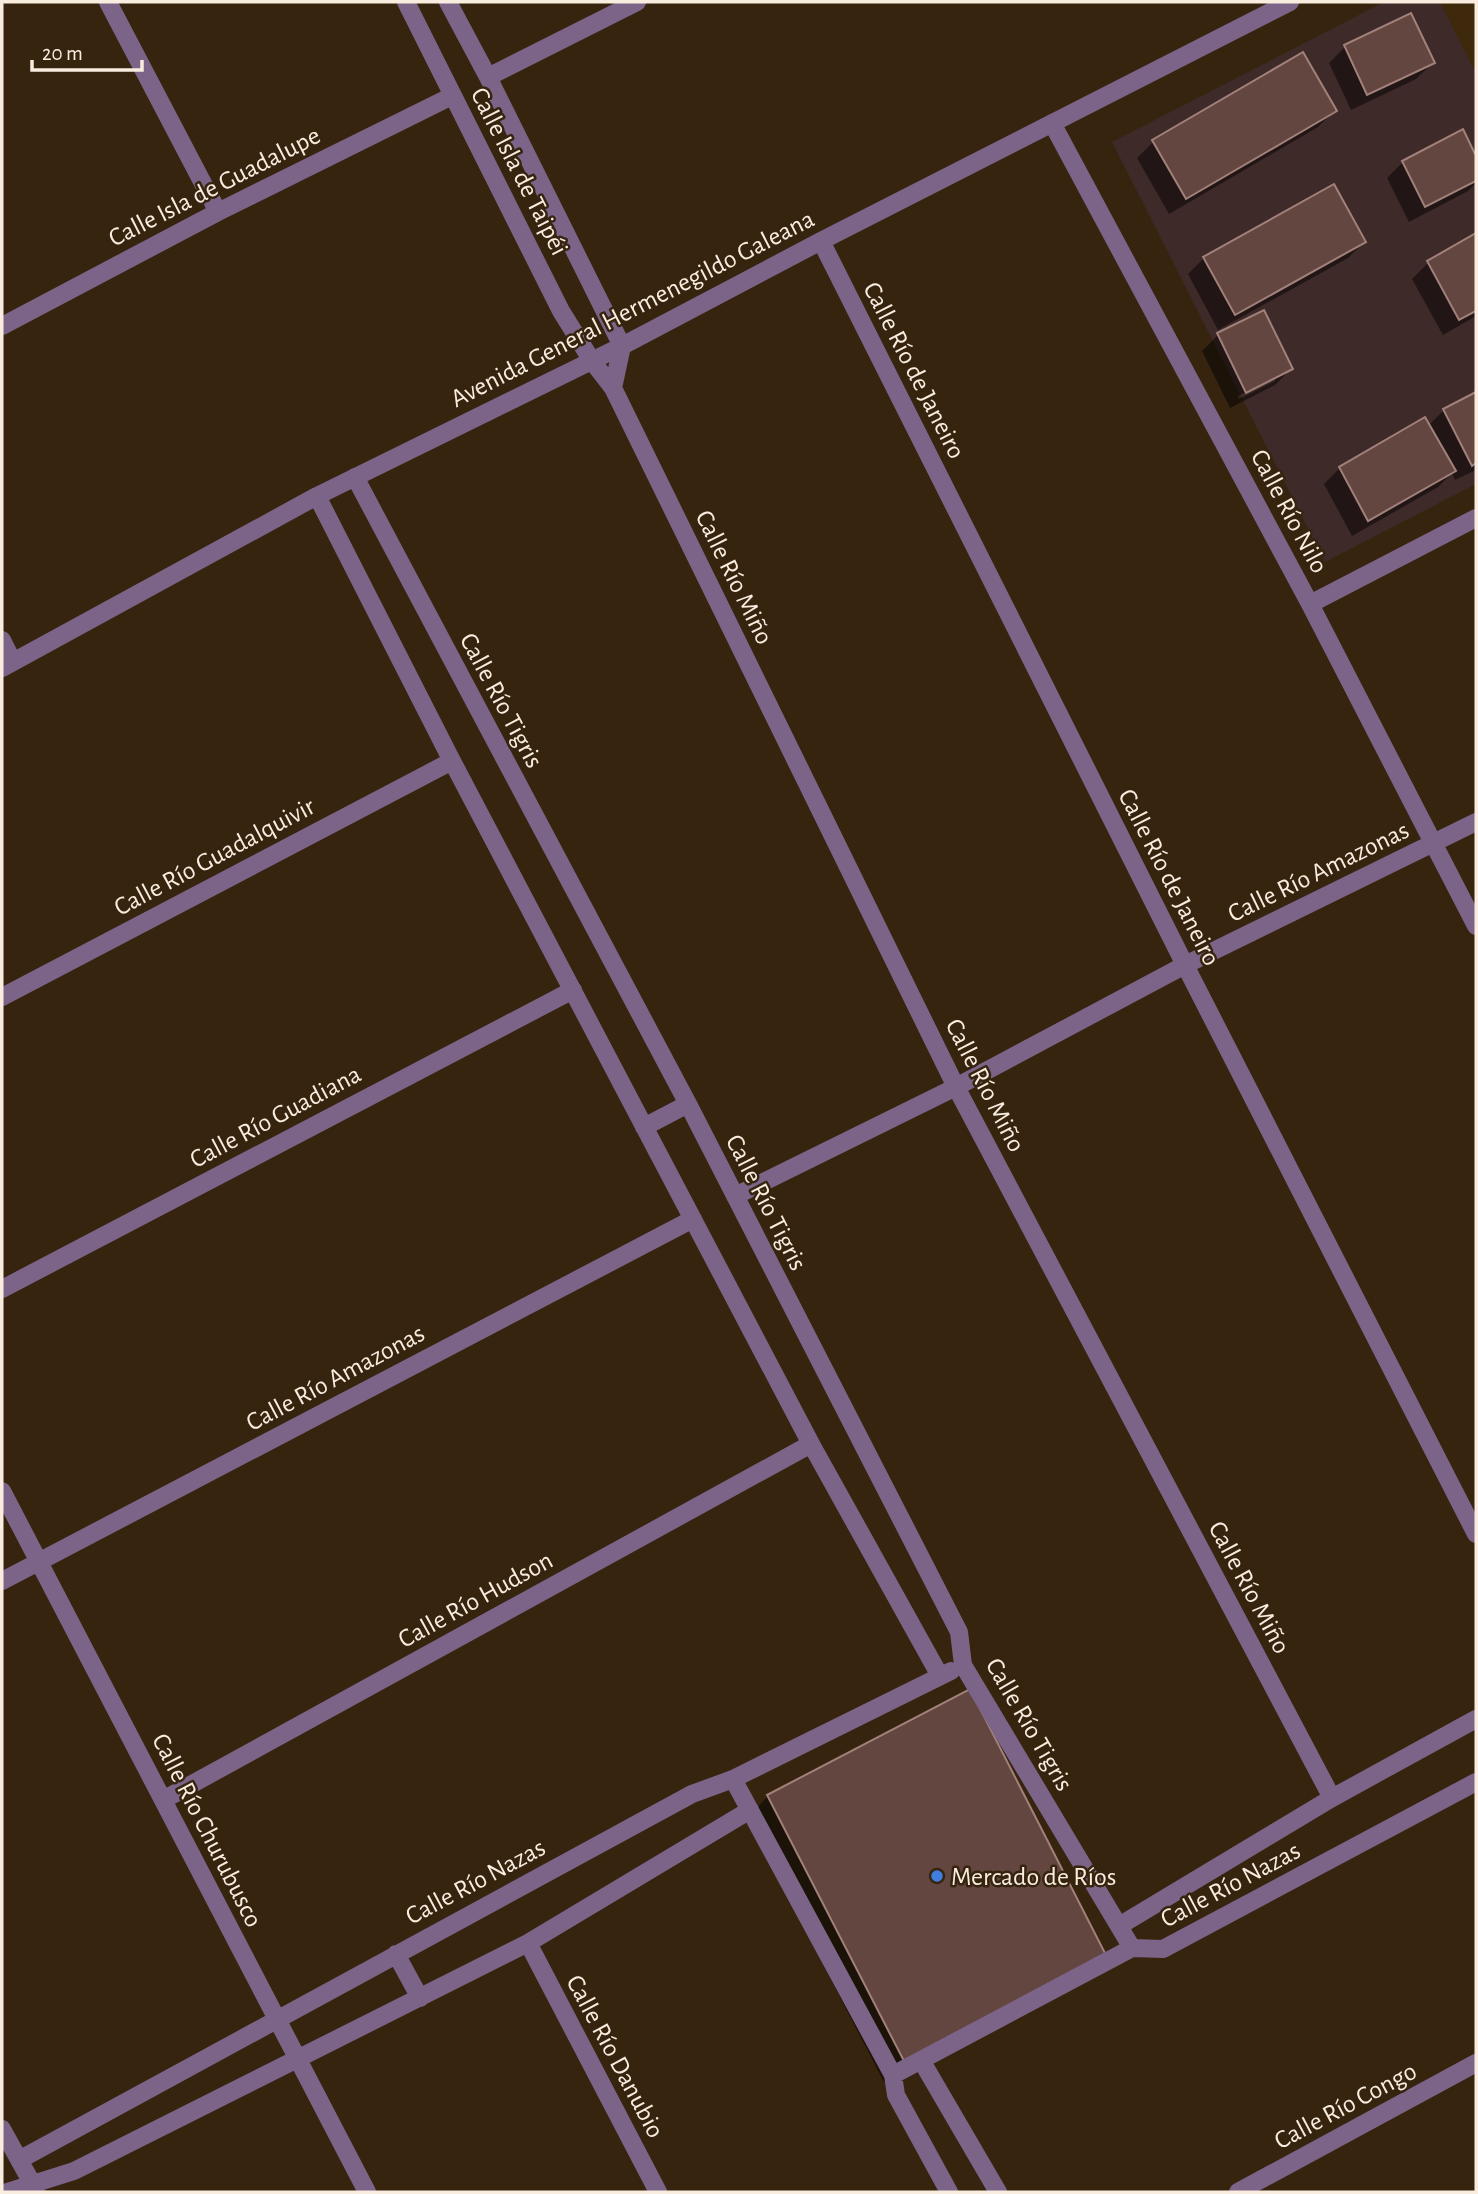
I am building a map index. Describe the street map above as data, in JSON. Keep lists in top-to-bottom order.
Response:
{
  "streets": {
    "street": [
      "Calle Isla de Taipéi",
      "Calle Isla de Guadalupe",
      "Avenida General Hermenegildo Galeana",
      "Calle Río de Janeiro",
      "Calle Río Nilo",
      "Calle Río Miño",
      "Calle Río Tigris",
      "Calle Río Guadalquivir",
      "Calle Río Amazonas",
      "Calle Río Guadiana",
      "Calle Río Hudson",
      "Calle Río Churubusco",
      "Calle Río Nazas",
      "Calle Río Danubio",
      "Calle Río Congo"
    ]
  },
  "crossings": [
    ["Calle Isla de Taipéi", "Calle Isla de Guadalupe"],
    ["Calle Isla de Taipéi", "Avenida General Hermenegildo Galeana"],
    ["Calle Isla de Taipéi", "Calle Río Miño"],
    ["Avenida General Hermenegildo Galeana", "Calle Río de Janeiro"],
    ["Avenida General Hermenegildo Galeana", "Calle Río Nilo"],
    ["Avenida General Hermenegildo Galeana", "Calle Río Miño"],
    ["Avenida General Hermenegildo Galeana", "Calle Río Tigris"],
    ["Calle Río de Janeiro", "Calle Río Amazonas"],
    ["Calle Río Nilo", "Calle Río Amazonas"],
    ["Calle Río Miño", "Calle Río Amazonas"],
    ["Calle Río Miño", "Calle Río Nazas"],
    ["Calle Río Tigris", "Calle Río Amazonas"],
    ["Calle Río Tigris", "Calle Río Nazas"],
    ["Calle Río Amazonas", "Calle Río Churubusco"],
    ["Calle Río Hudson", "Calle Río Churubusco"],
    ["Calle Río Churubusco", "Calle Río Nazas"]
  ],
  "places": ["Mercado de Ríos"],
  "scale_bar": "20 m"
}
